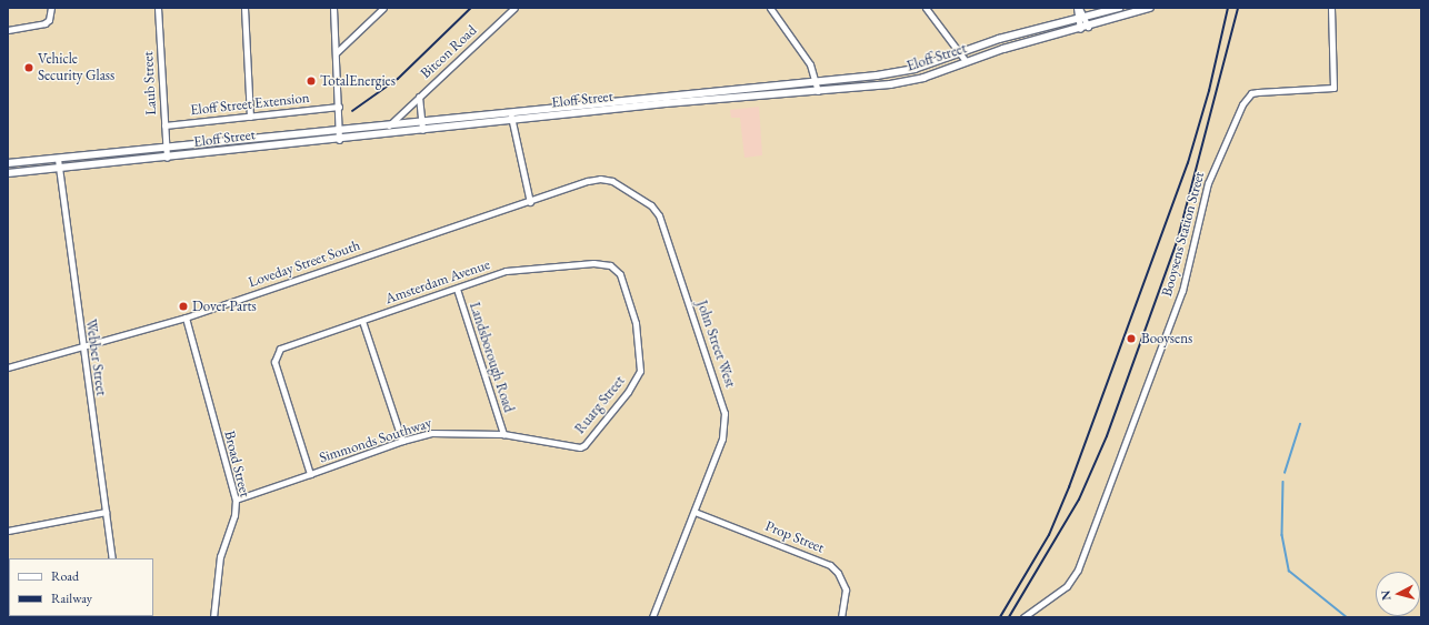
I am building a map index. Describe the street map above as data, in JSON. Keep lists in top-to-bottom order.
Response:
{
  "streets": {
    "street": [
      "Bitcon Road",
      "Eloff Street",
      "Laub Street",
      "Eloff Street Extension",
      "Booysens Station Street",
      "Loveday Street South",
      "Amsterdam Avenue",
      "John Street West",
      "Webber Street",
      "Landsborough Road",
      "Ruarg Street",
      "Simmonds Southway",
      "Broad Street",
      "Prop Street"
    ]
  },
  "crossings": [
    ["Bitcon Road", "Eloff Street"],
    ["Eloff Street", "Laub Street"],
    ["Eloff Street", "Webber Street"],
    ["Laub Street", "Eloff Street Extension"],
    ["Loveday Street South", "John Street West"],
    ["Loveday Street South", "Webber Street"],
    ["Loveday Street South", "Broad Street"],
    ["Amsterdam Avenue", "Landsborough Road"],
    ["Amsterdam Avenue", "Ruarg Street"],
    ["Amsterdam Avenue", "Simmonds Southway"],
    ["John Street West", "Prop Street"],
    ["Landsborough Road", "Simmonds Southway"],
    ["Ruarg Street", "Simmonds Southway"],
    ["Simmonds Southway", "Broad Street"]
  ],
  "places": [
    "Vehicle Security Glass",
    "TotalEnergies",
    "Dover Parts",
    "Booysens"
  ],
  "legend": ["Road", "Railway"],
  "north": "left"
}
